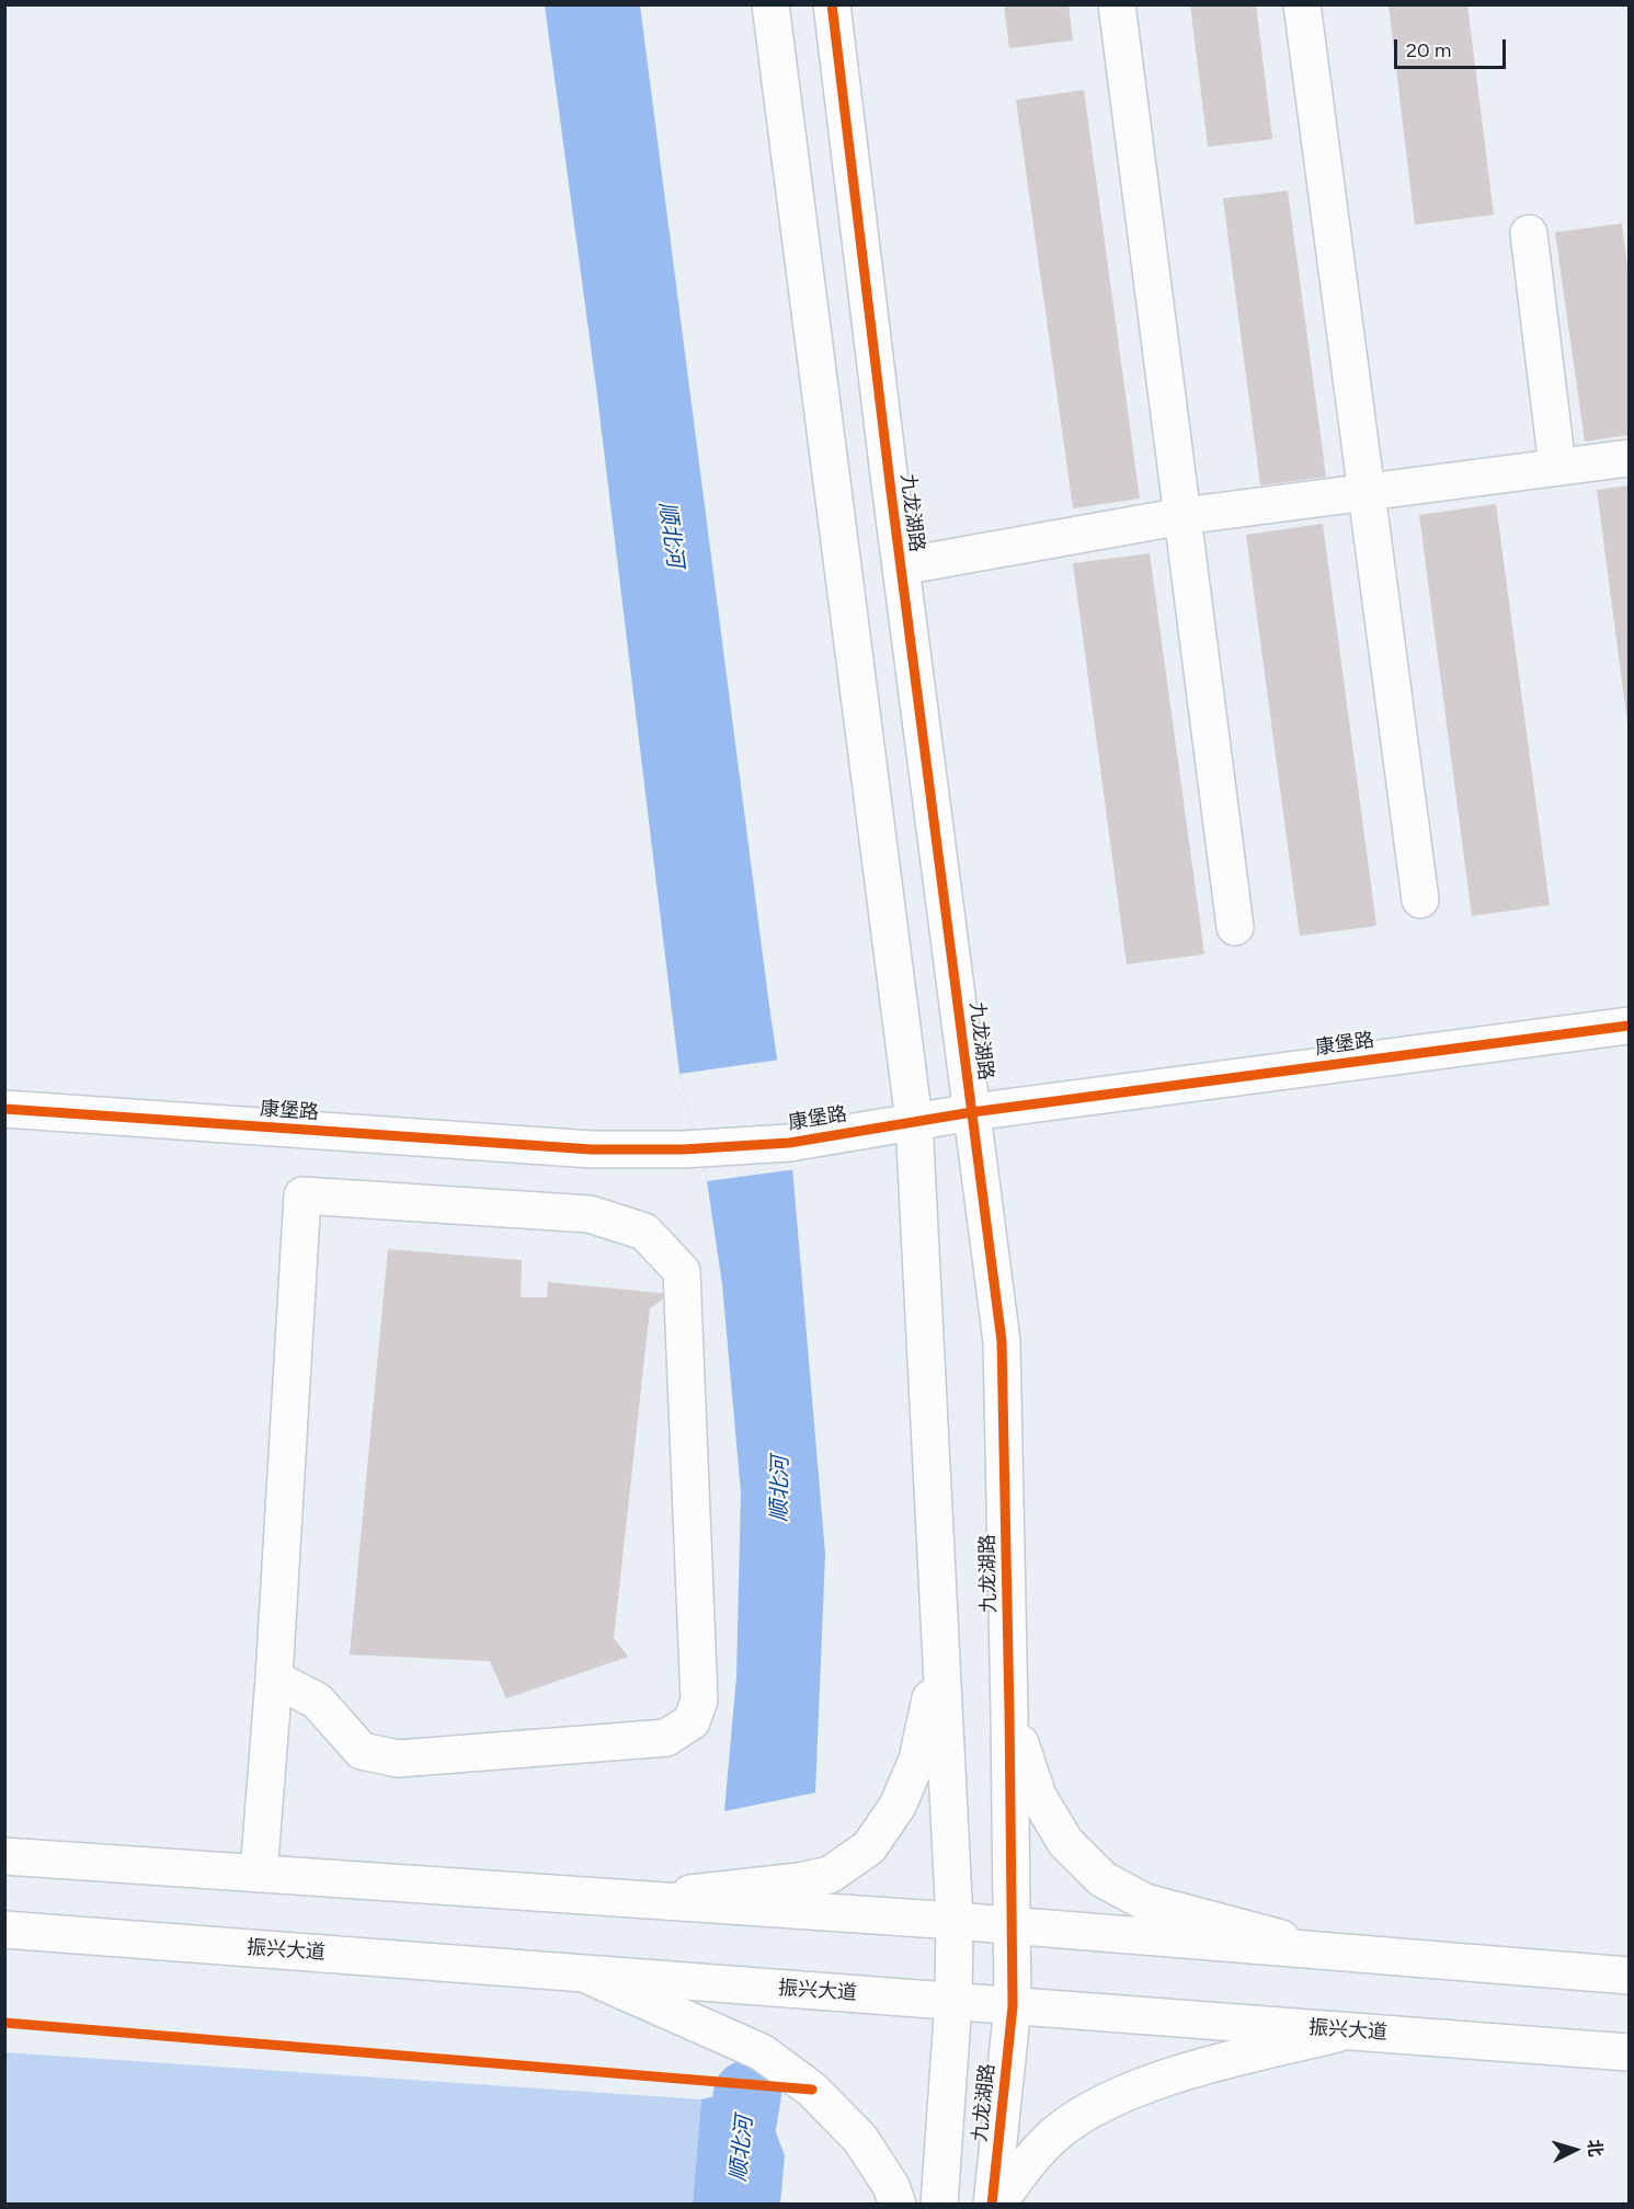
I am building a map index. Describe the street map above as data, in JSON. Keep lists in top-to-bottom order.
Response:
{
  "streets": {
    "street": ["九龙湖路", "康堡路", "振兴大道"]
  },
  "crossings": [
    ["九龙湖路", "康堡路"],
    ["九龙湖路", "振兴大道"]
  ],
  "water": ["顺北河"],
  "scale_bar": "20 m",
  "north": "right"
}
